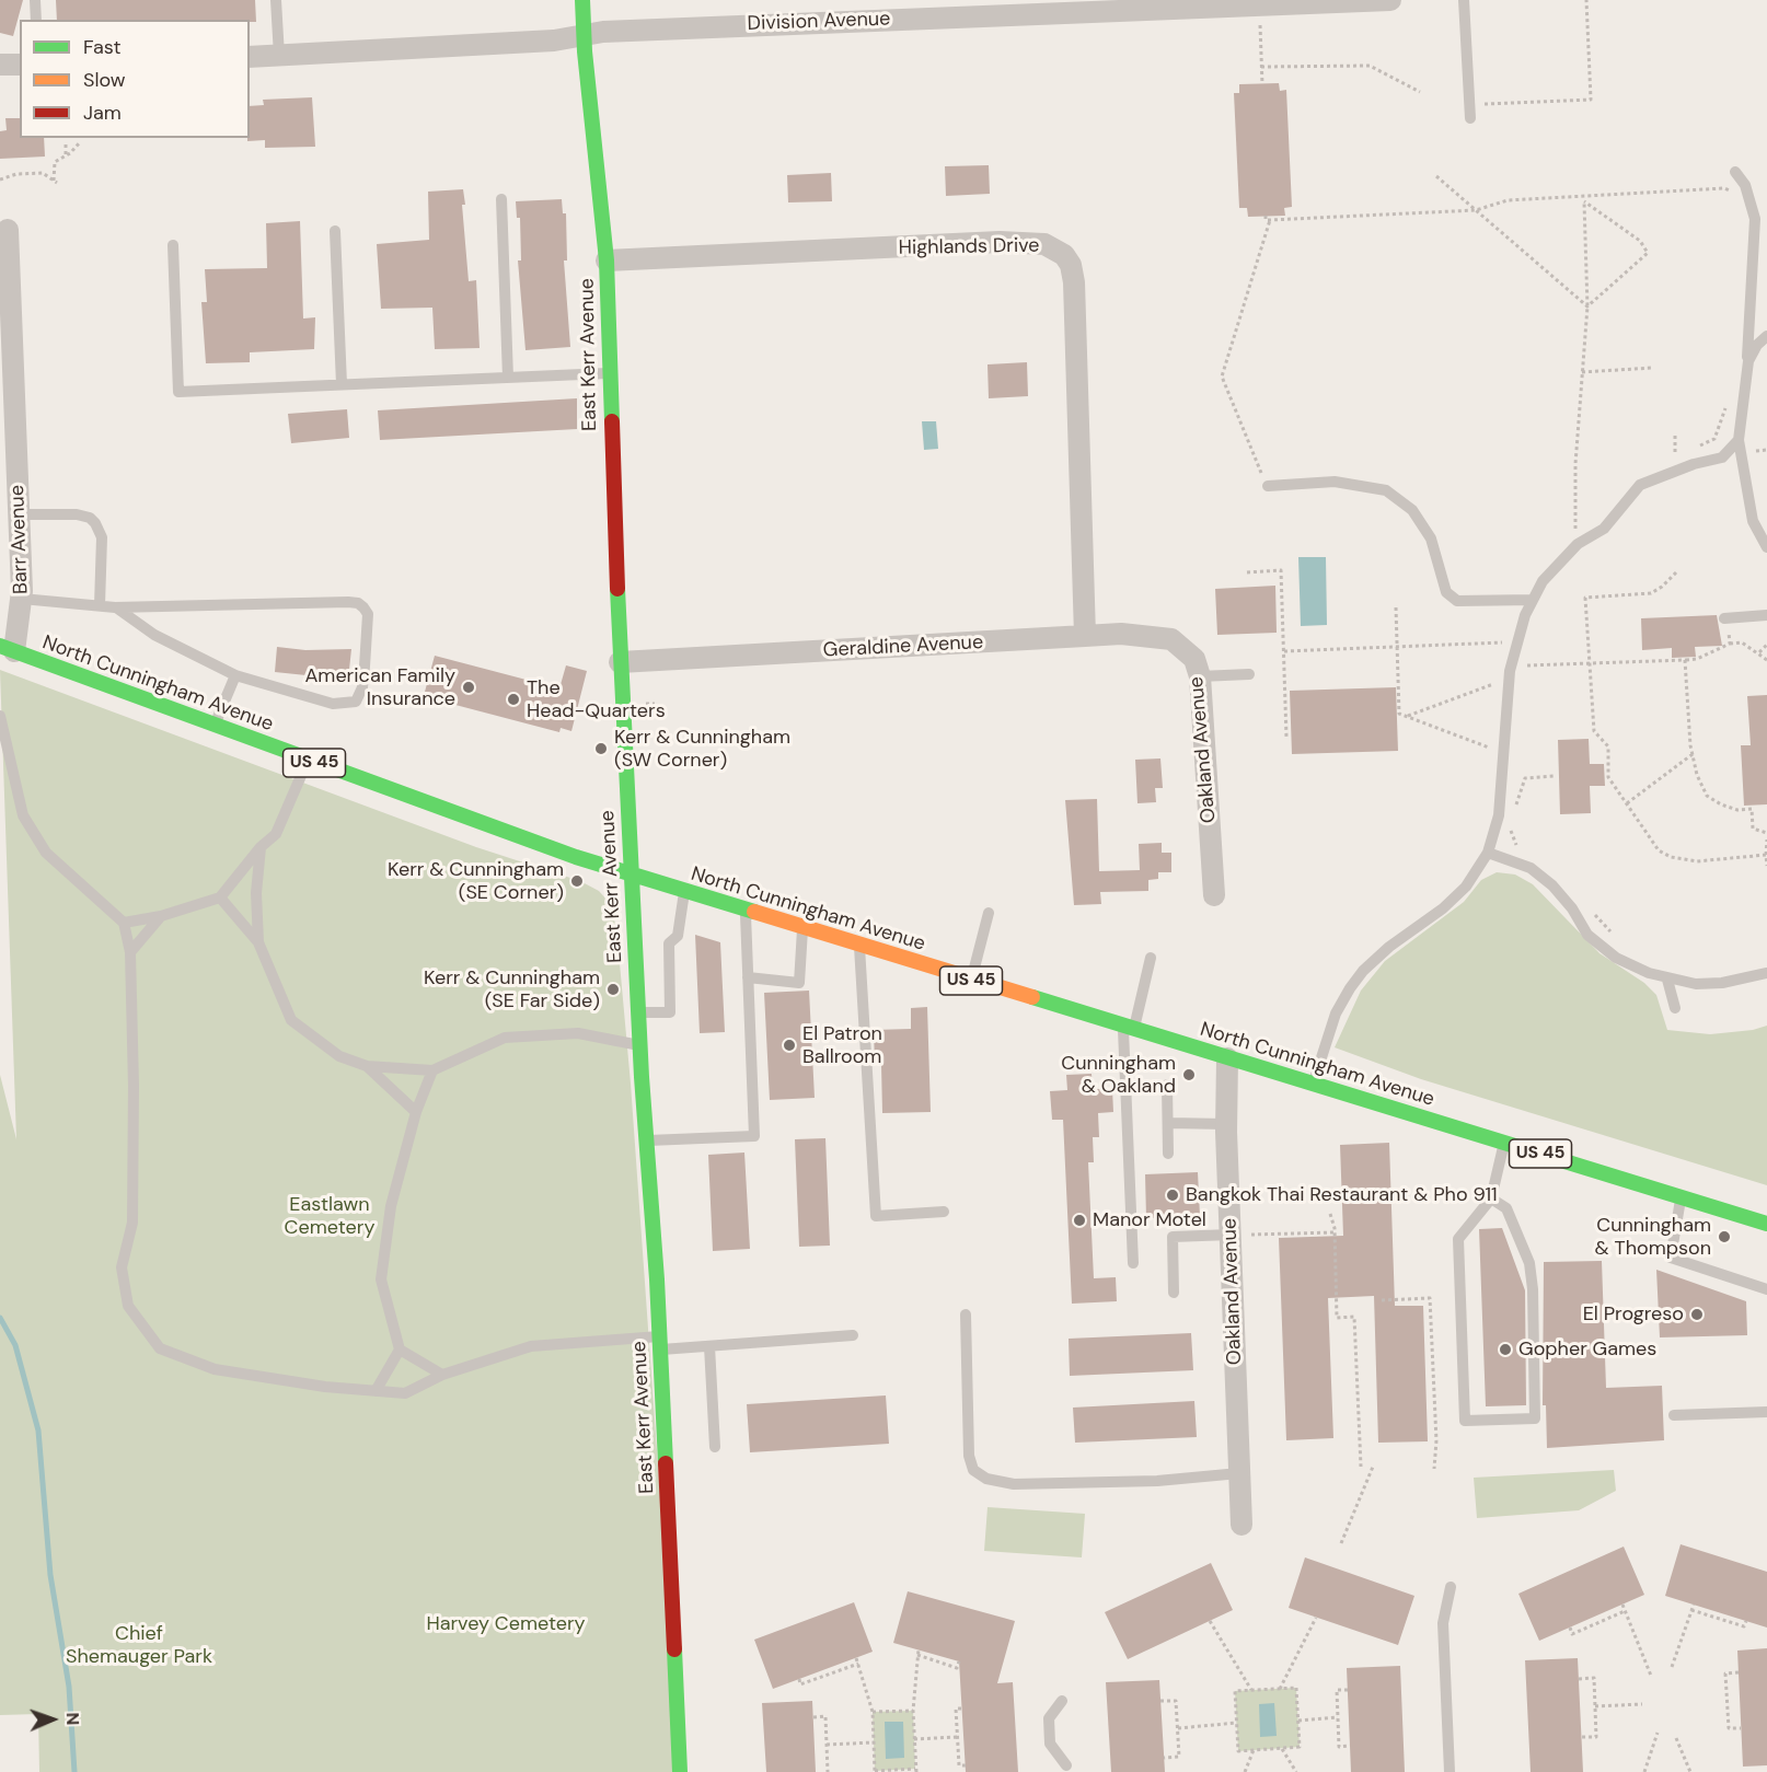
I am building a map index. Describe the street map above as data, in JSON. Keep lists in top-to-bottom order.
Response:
{
  "streets": {
    "main road": ["East Kerr Avenue", "North Cunningham Avenue", "US 45"],
    "street": [
      "Division Avenue",
      "Highlands Drive",
      "Barr Avenue",
      "Geraldine Avenue",
      "Oakland Avenue"
    ]
  },
  "crossings": [
    ["Division Avenue", "East Kerr Avenue"],
    ["Highlands Drive", "East Kerr Avenue"],
    ["Highlands Drive", "Geraldine Avenue"],
    ["East Kerr Avenue", "Geraldine Avenue"],
    ["East Kerr Avenue", "North Cunningham Avenue"],
    ["Barr Avenue", "North Cunningham Avenue"],
    ["Geraldine Avenue", "Oakland Avenue"],
    ["North Cunningham Avenue", "Oakland Avenue"]
  ],
  "parks": ["Eastlawn Cemetery", "Harvey Cemetery", "Chief Shemauger Park"],
  "places": [
    "American Family Insurance",
    "The Head-Quarters",
    "Kerr & Cunningham (SW Corner)",
    "Kerr & Cunningham (SE Corner)",
    "Kerr & Cunningham (SE Far Side)",
    "El Patron Ballroom",
    "Cunningham & Oakland",
    "Bangkok Thai Restaurant & Pho 911",
    "Manor Motel",
    "Cunningham & Thompson",
    "El Progreso",
    "Gopher Games"
  ],
  "legend": ["Fast", "Slow", "Jam"],
  "north": "right"
}
